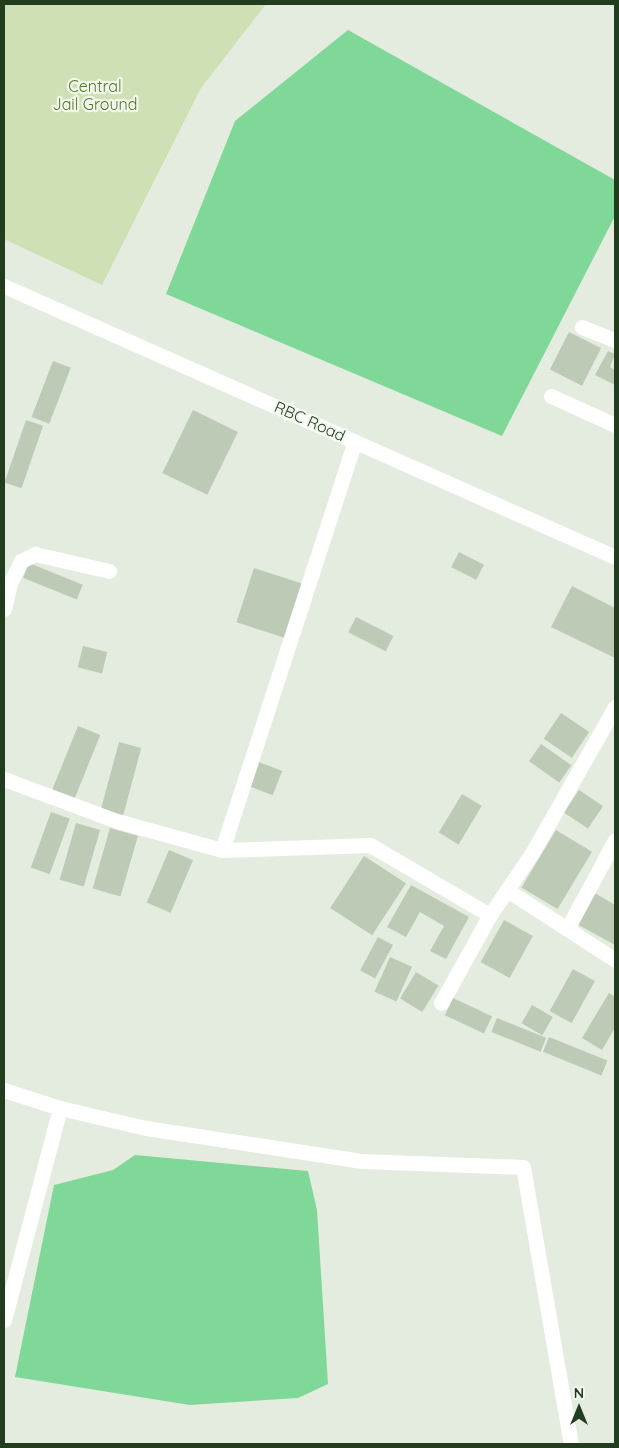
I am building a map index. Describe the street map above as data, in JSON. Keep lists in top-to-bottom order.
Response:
{
  "streets": {
    "street": ["RBC Road"]
  },
  "parks": ["Central Jail Ground"],
  "north": "top"
}
